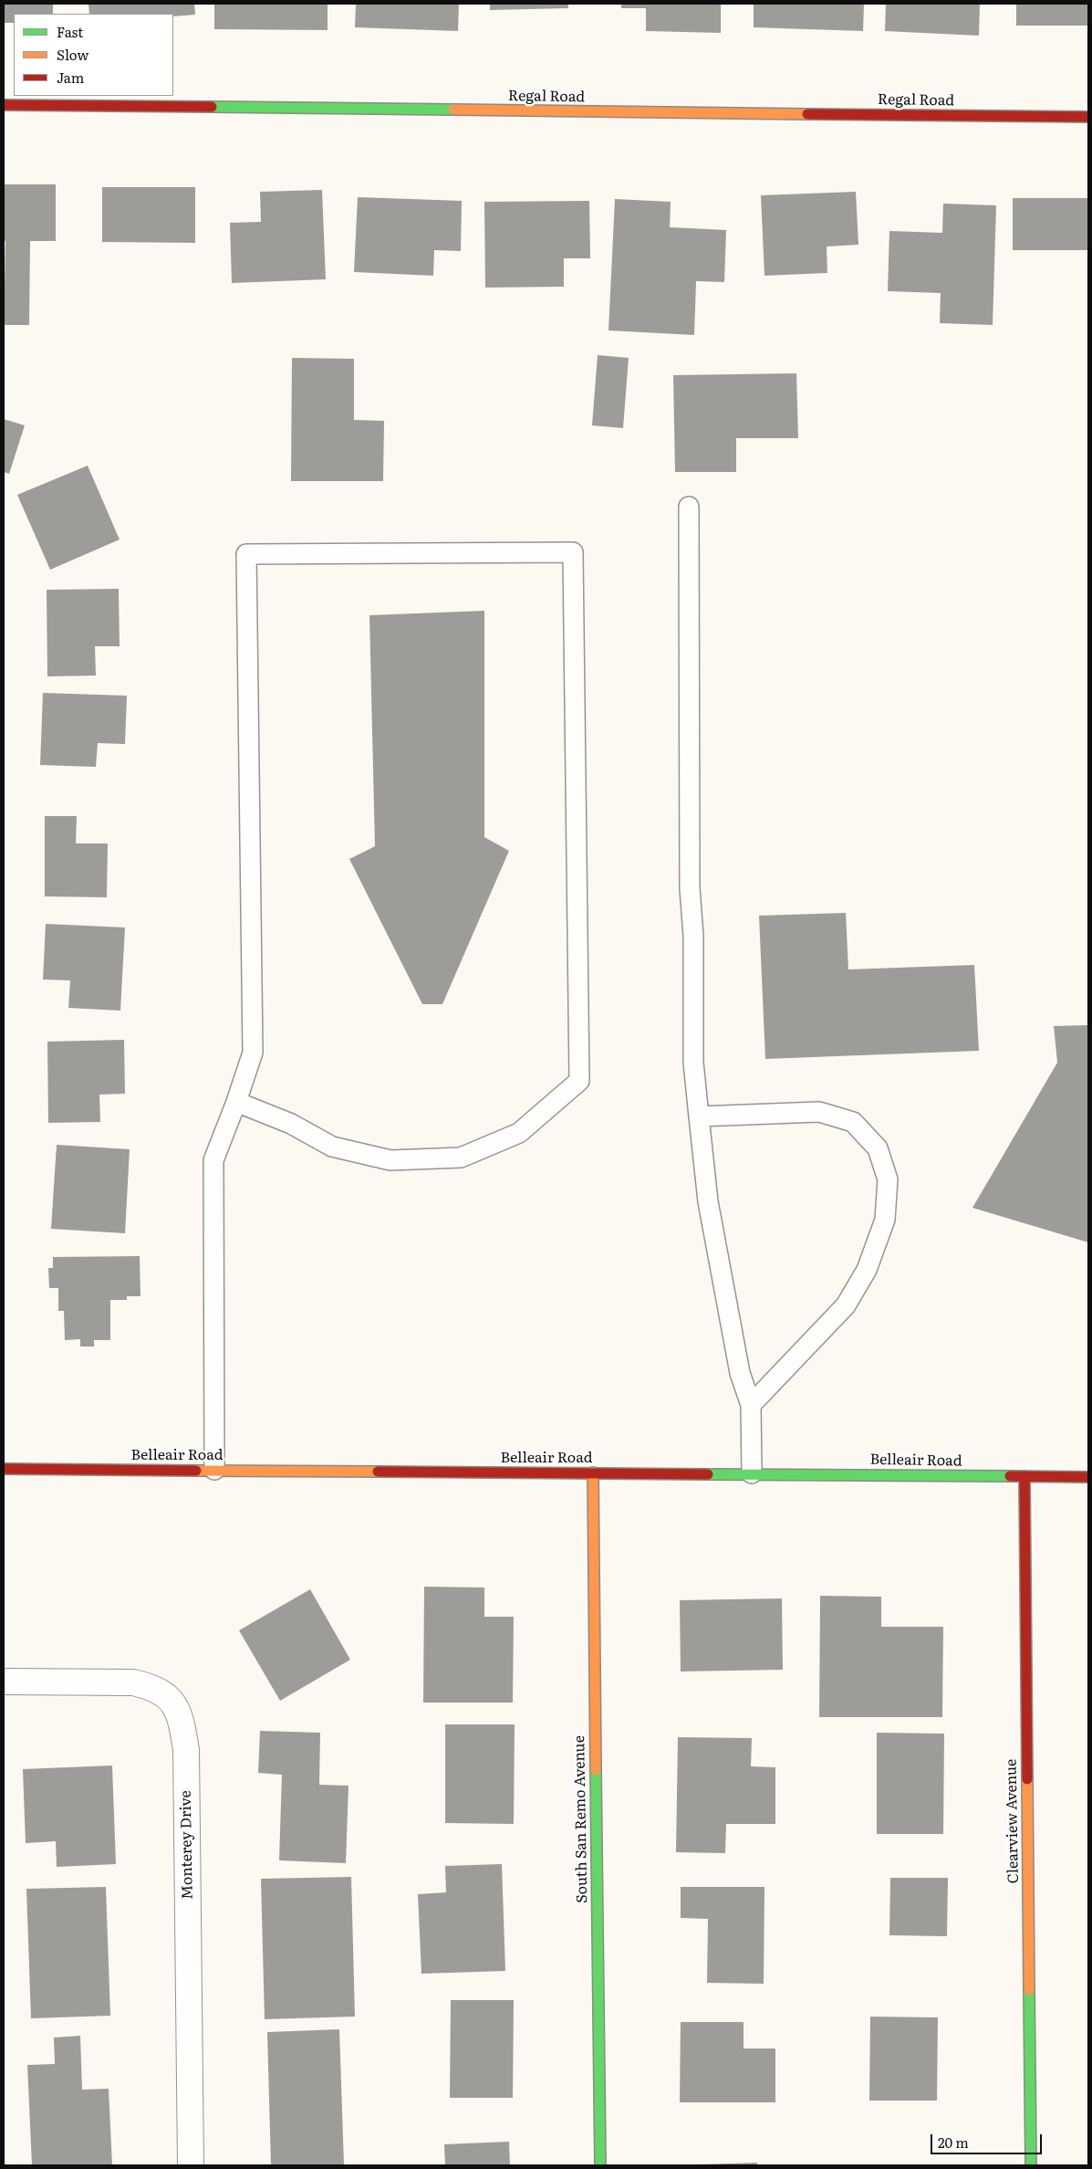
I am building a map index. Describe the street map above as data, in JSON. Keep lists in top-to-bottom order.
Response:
{
  "streets": {
    "street": [
      "Regal Road",
      "Belleair Road",
      "South San Remo Avenue",
      "Clearview Avenue",
      "Monterey Drive"
    ]
  },
  "crossings": [
    ["Belleair Road", "South San Remo Avenue"],
    ["Belleair Road", "Clearview Avenue"]
  ],
  "legend": ["Fast", "Slow", "Jam"],
  "scale_bar": "20 m"
}
